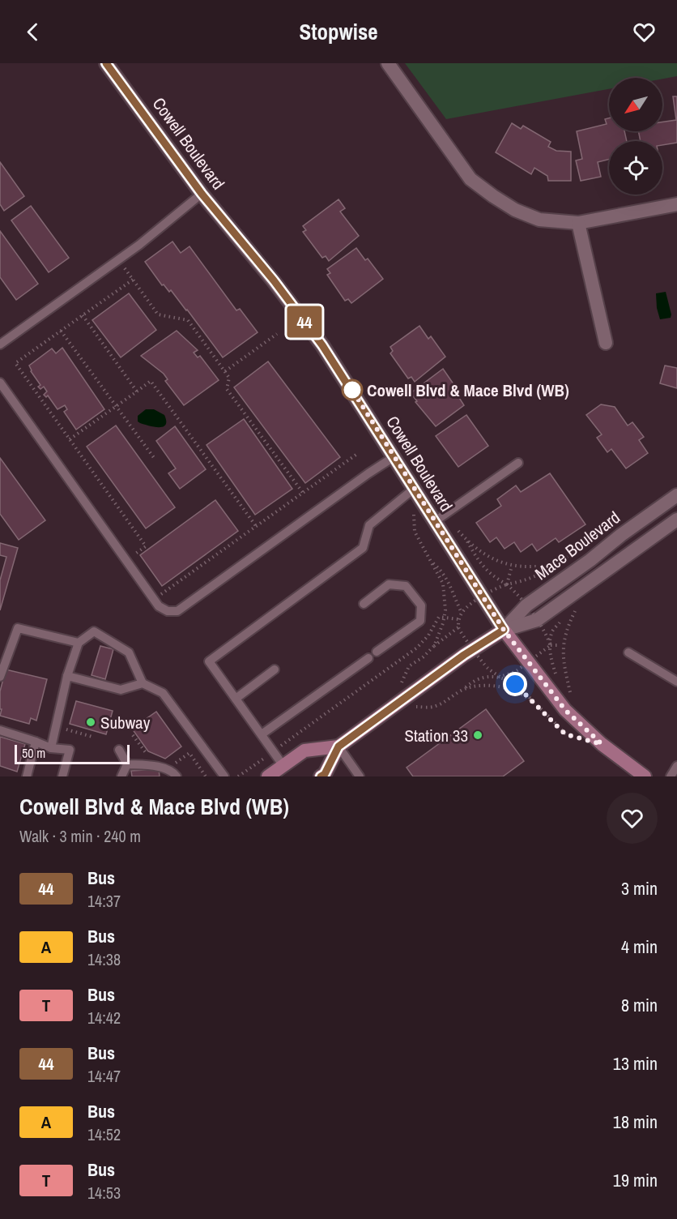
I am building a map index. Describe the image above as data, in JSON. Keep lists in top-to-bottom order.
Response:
{
  "streets": {
    "main road": ["Cowell Boulevard", "Mace Boulevard"]
  },
  "crossings": [
    ["Cowell Boulevard", "Mace Boulevard"]
  ],
  "places": ["Cowell Blvd & Mace Blvd (WB)", "Subway", "Station 33"],
  "lines": ["bus line 44"],
  "scale_bar": "50 m",
  "north": "bottom left",
  "page": {
    "header": "Stopwise",
    "on_map": "44",
    "scale": "50 m",
    "heading": ["Cowell Blvd & Mace Blvd (WB)", "Walk · 3 min · 240 m"],
    "list": [
      {
        "mark": "44",
        "name": "Bus",
        "note": "14:37",
        "value": "3 min"
      },
      {
        "mark": "A",
        "name": "Bus",
        "note": "14:38",
        "value": "4 min"
      },
      {
        "mark": "T",
        "name": "Bus",
        "note": "14:42",
        "value": "8 min"
      },
      {
        "mark": "44",
        "name": "Bus",
        "note": "14:47",
        "value": "13 min"
      },
      {
        "mark": "A",
        "name": "Bus",
        "note": "14:52",
        "value": "18 min"
      },
      {
        "mark": "T",
        "name": "Bus",
        "note": "14:53",
        "value": "19 min"
      }
    ]
  }
}
